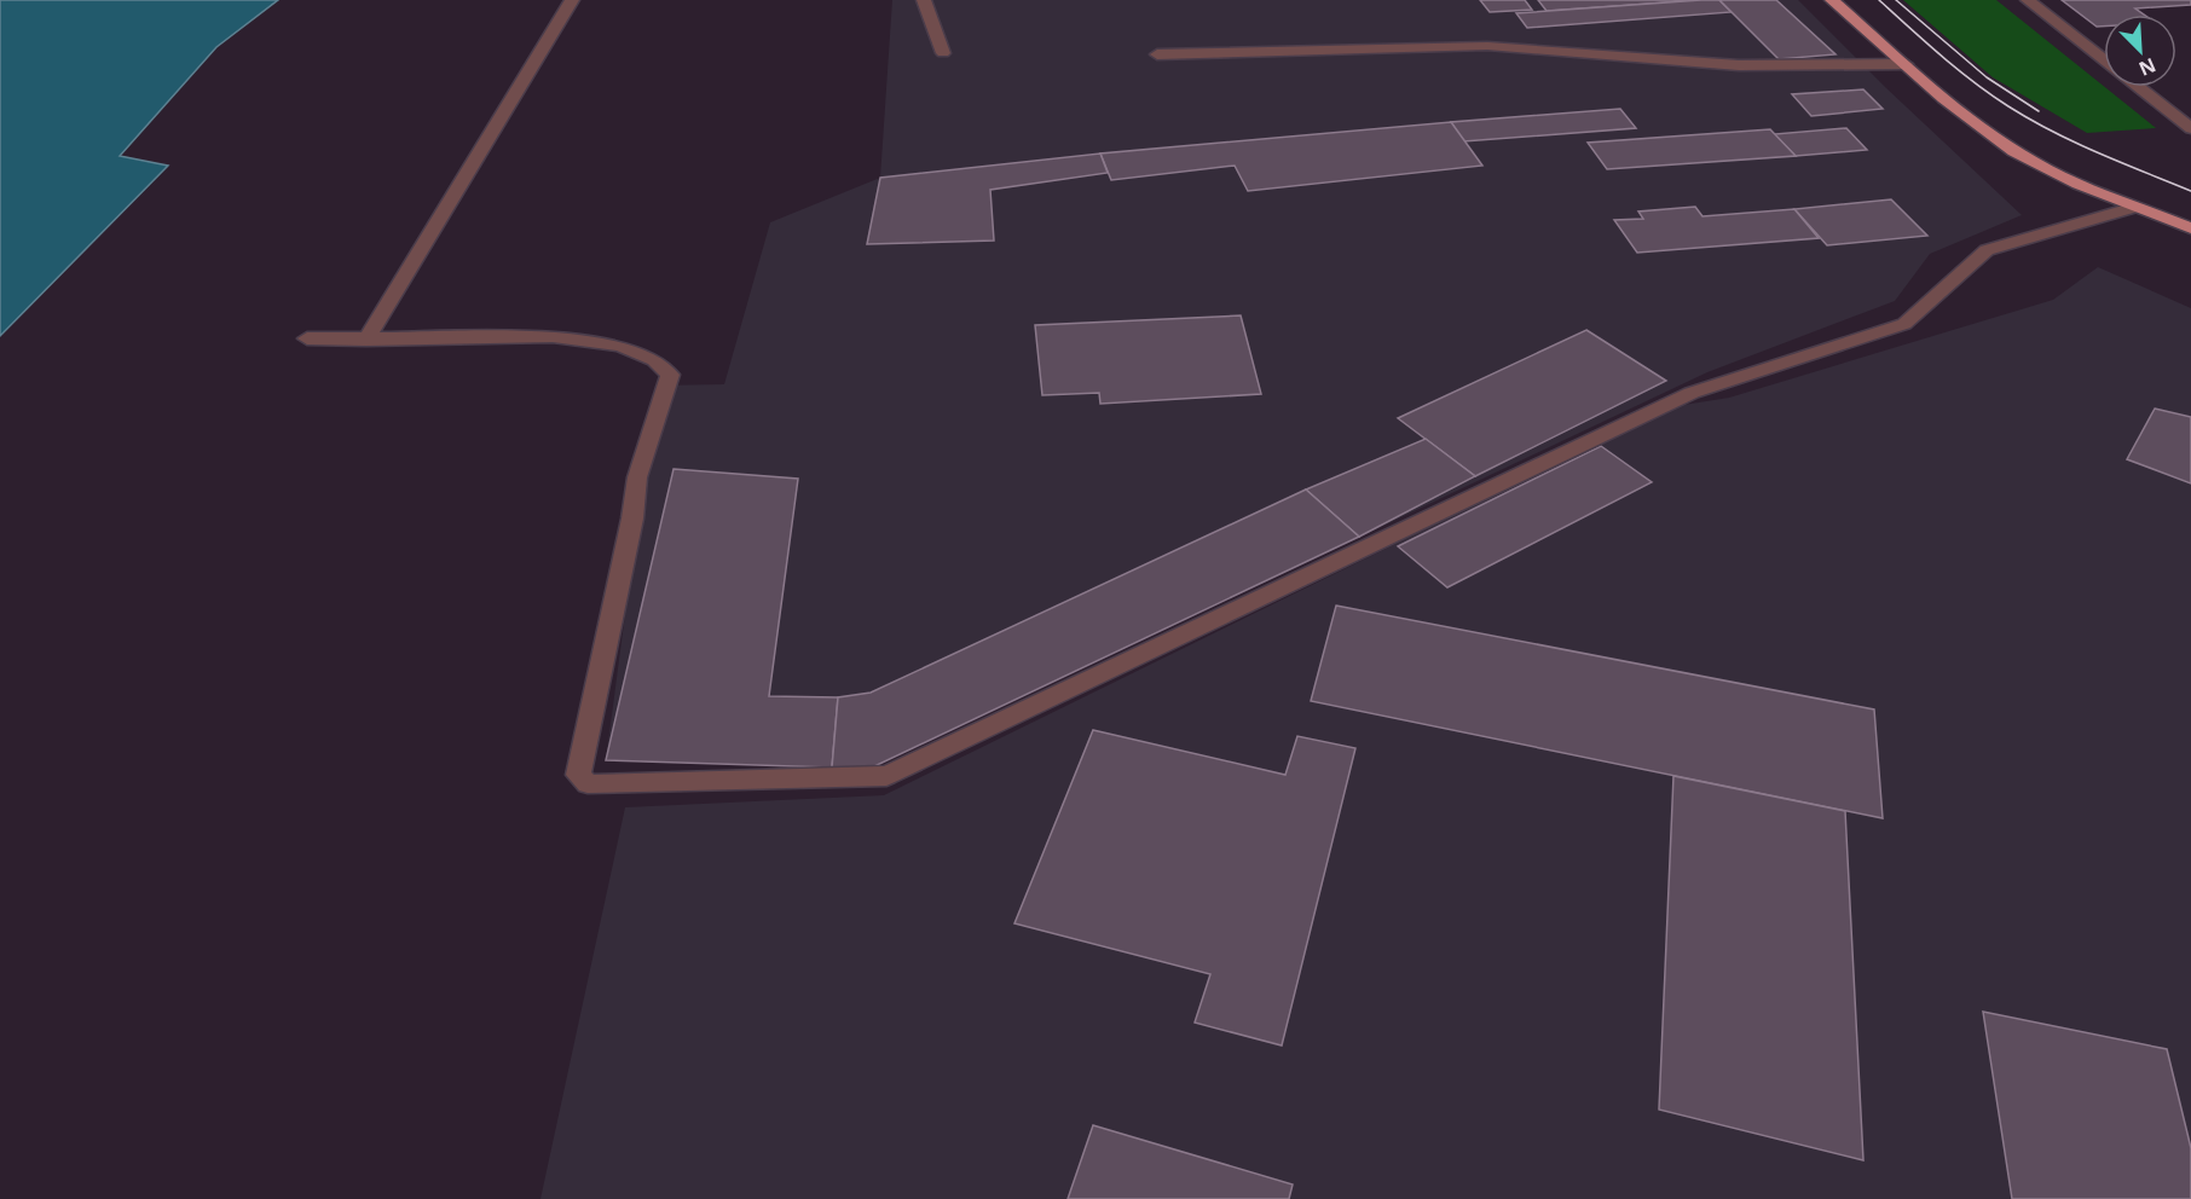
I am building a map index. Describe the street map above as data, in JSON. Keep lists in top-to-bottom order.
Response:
{
  "north": "bottom right"
}
